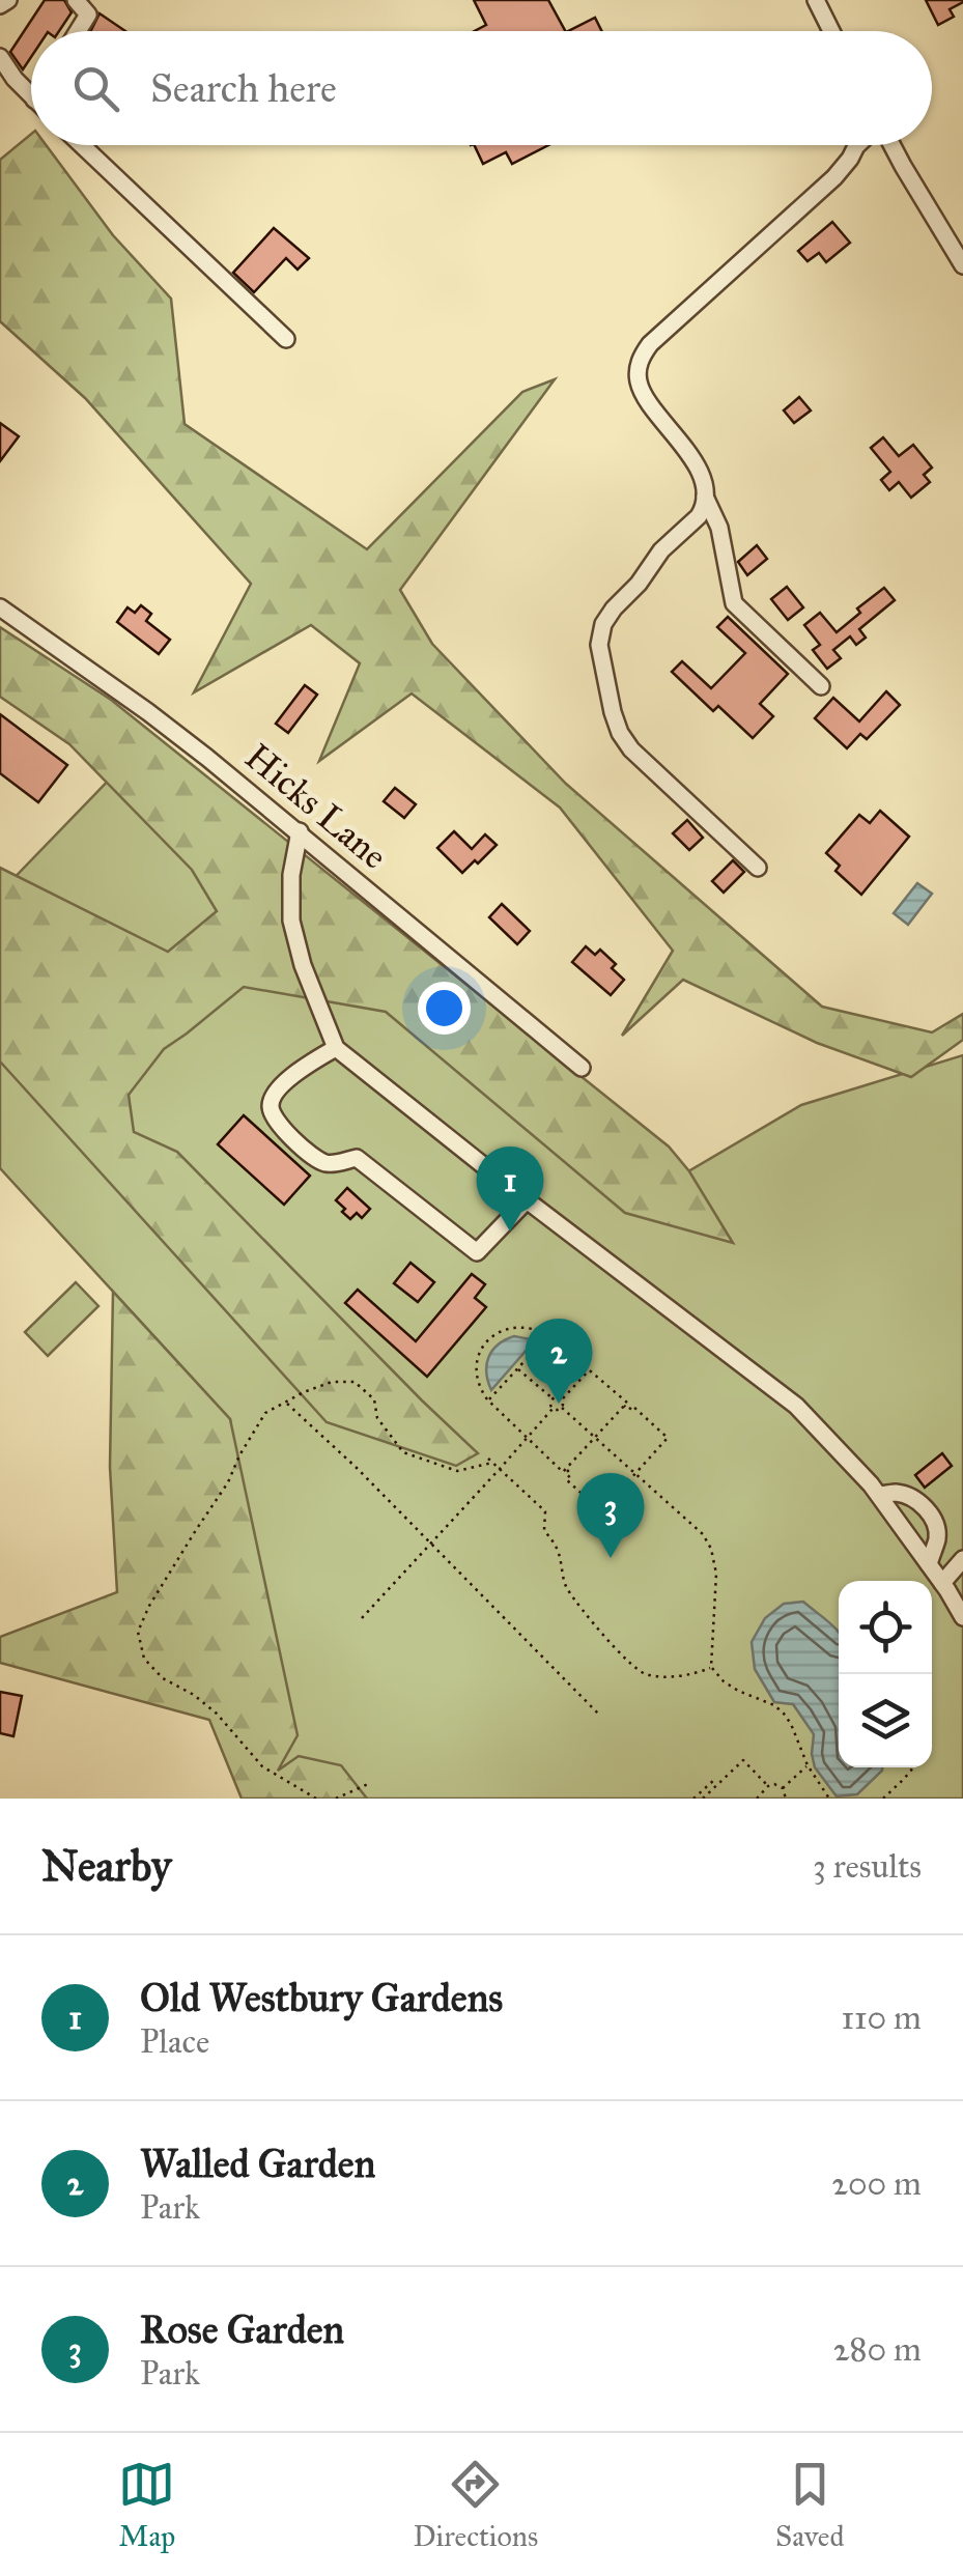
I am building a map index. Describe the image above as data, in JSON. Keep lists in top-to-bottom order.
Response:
{
  "streets": {
    "street": ["Hicks Lane"]
  },
  "page": {
    "search": "Search here",
    "pins": ["1", "2", "3"],
    "heading": ["Nearby", "3 results"],
    "list": [
      {
        "mark": "1",
        "name": "Old Westbury Gardens",
        "note": "Place",
        "value": "110 m"
      },
      {
        "mark": "2",
        "name": "Walled Garden",
        "note": "Park",
        "value": "200 m"
      },
      {
        "mark": "3",
        "name": "Rose Garden",
        "note": "Park",
        "value": "280 m"
      }
    ],
    "nav": ["Map", "Directions", "Saved"]
  }
}
